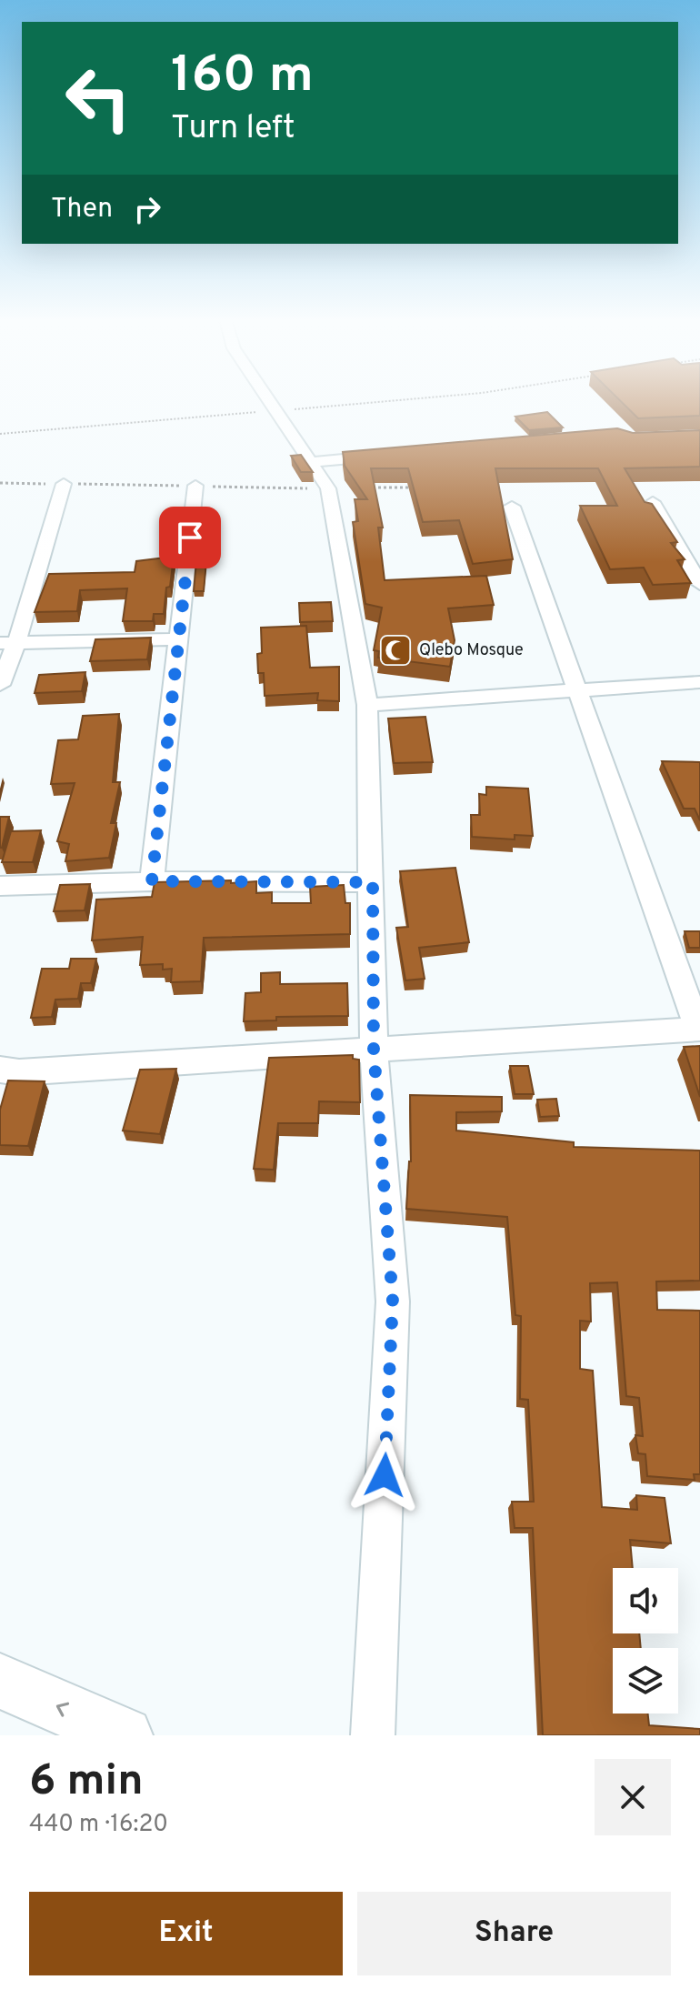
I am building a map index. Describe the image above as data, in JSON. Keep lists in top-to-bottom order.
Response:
{
  "places": {
    "mosque": ["Qlebo Mosque"]
  },
  "page": {
    "turn": ["160 m", "Turn left"],
    "then": "Then",
    "heading": ["6 min", "440 m · 16:20"],
    "buttons": ["Exit", "Share"]
  }
}
